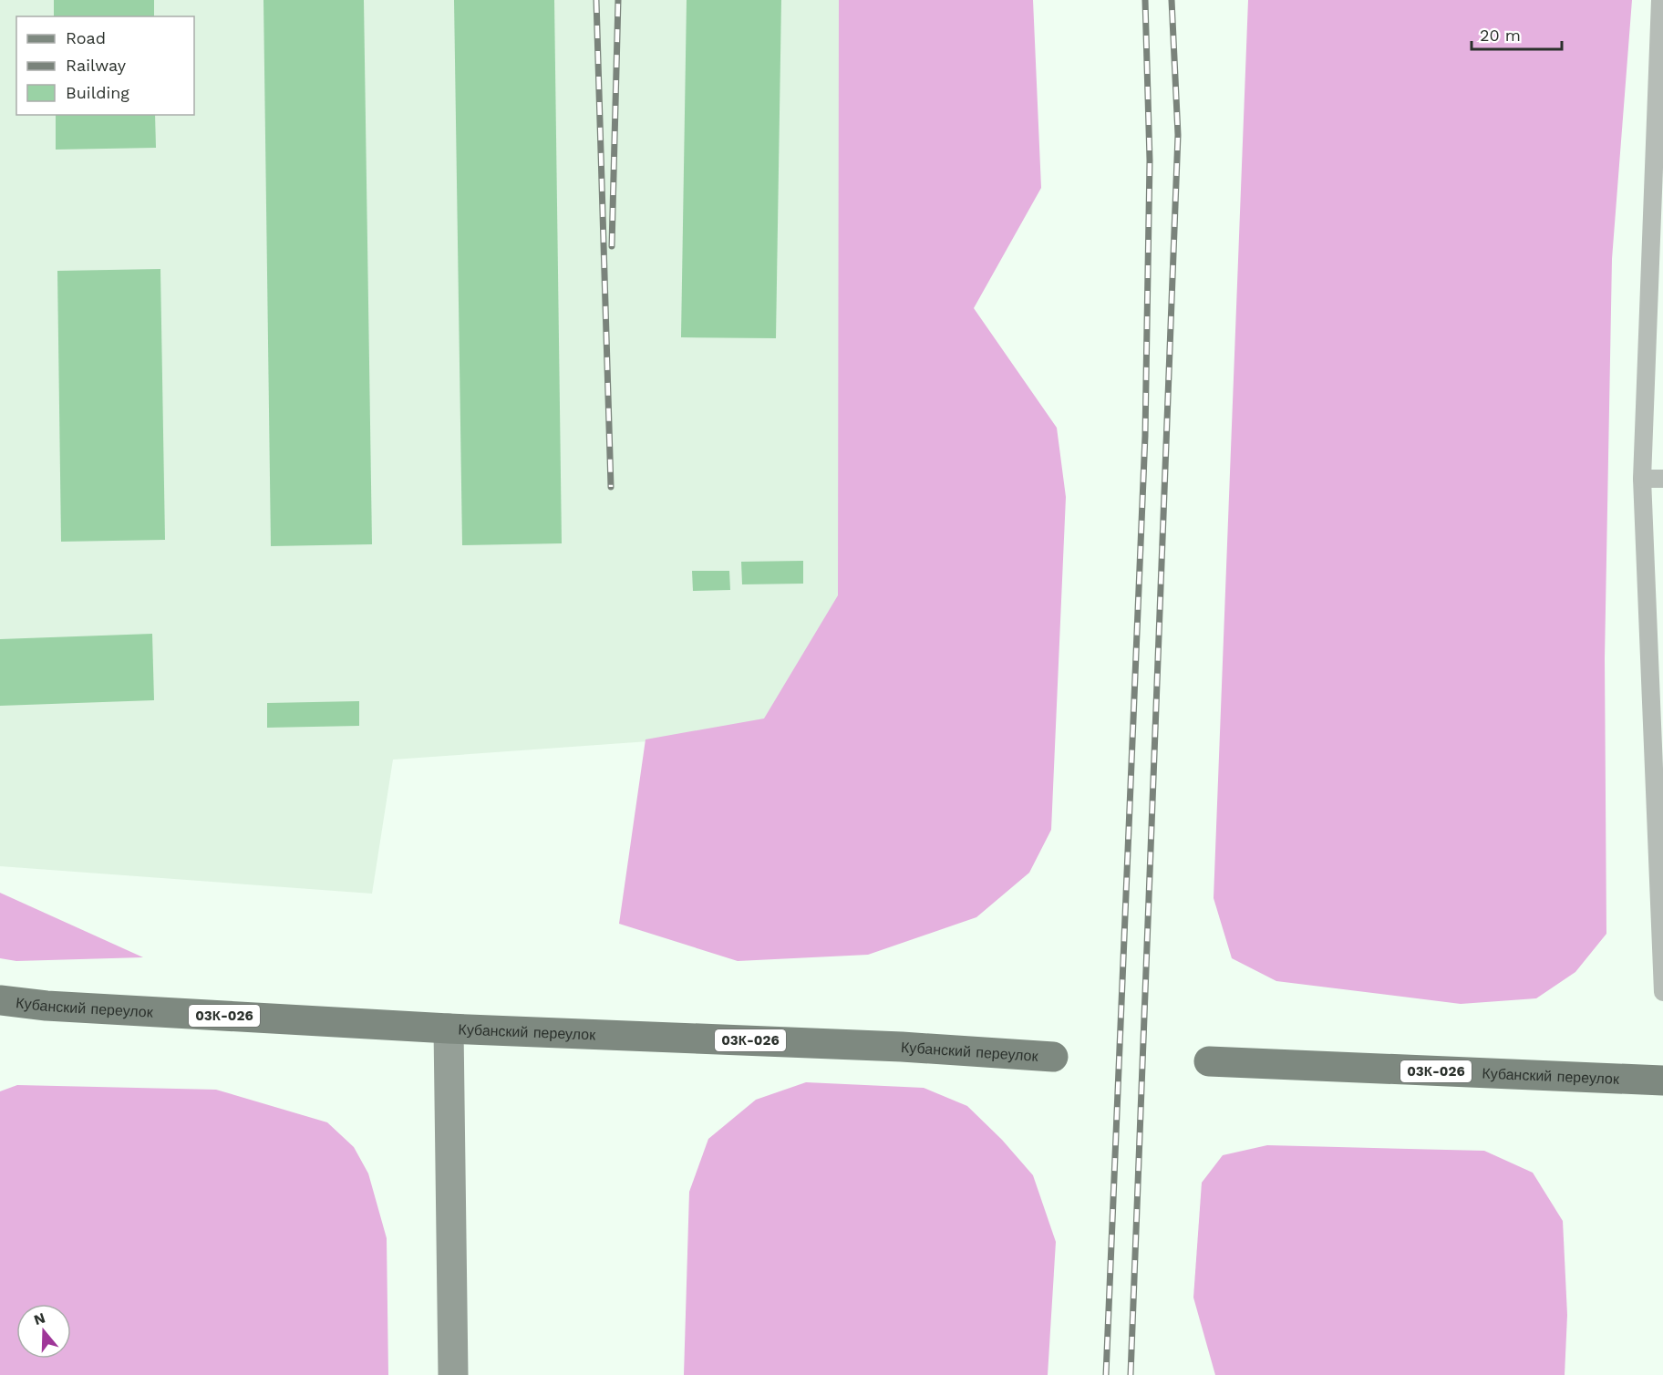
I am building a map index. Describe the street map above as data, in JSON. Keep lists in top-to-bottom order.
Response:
{
  "streets": {
    "main road": ["Кубанский переулок", "03К-026"]
  },
  "legend": ["Road", "Railway", "Building"],
  "scale_bar": "20 m",
  "north": "top"
}
